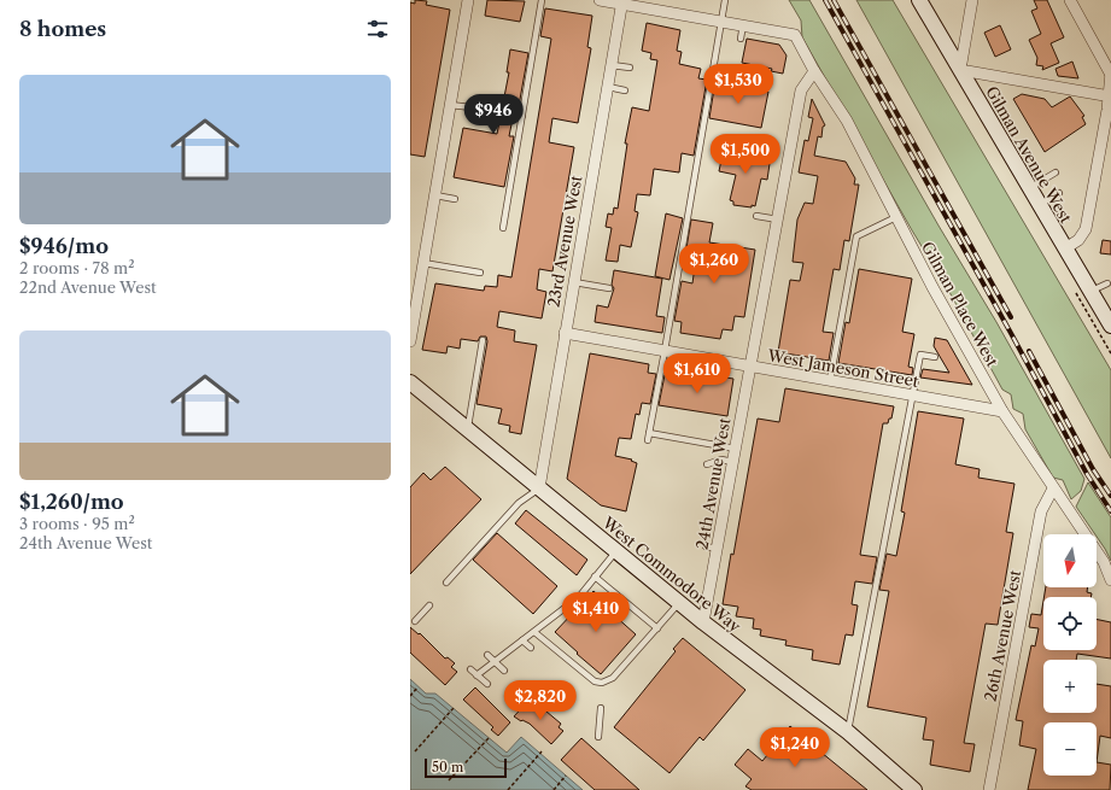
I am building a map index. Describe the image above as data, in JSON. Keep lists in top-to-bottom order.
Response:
{
  "streets": {
    "street": [
      "Gilman Avenue West",
      "23rd Avenue West",
      "Gilman Place West",
      "West Jameson Street",
      "24th Avenue West",
      "West Commodore Way",
      "26th Avenue West"
    ]
  },
  "crossings": [
    ["23rd Avenue West", "West Jameson Street"],
    ["23rd Avenue West", "West Commodore Way"],
    ["Gilman Place West", "West Jameson Street"],
    ["Gilman Place West", "24th Avenue West"],
    ["Gilman Place West", "26th Avenue West"],
    ["West Jameson Street", "24th Avenue West"],
    ["24th Avenue West", "West Commodore Way"]
  ],
  "scale_bar": "50 m",
  "north": "bottom",
  "page": {
    "heading": "8 homes",
    "list": [
      {
        "name": "$946/mo",
        "note": "2 rooms · 78 m² · 22nd Avenue West"
      },
      {
        "name": "$1,260/mo",
        "note": "3 rooms · 95 m² · 24th Avenue West"
      }
    ],
    "price": [
      "$1,530",
      "$946",
      "$1,500",
      "$1,260",
      "$1,610",
      "$1,410",
      "$2,820",
      "$1,240"
    ],
    "map_buttons": ["+", "−"],
    "scale": "50 m"
  }
}
